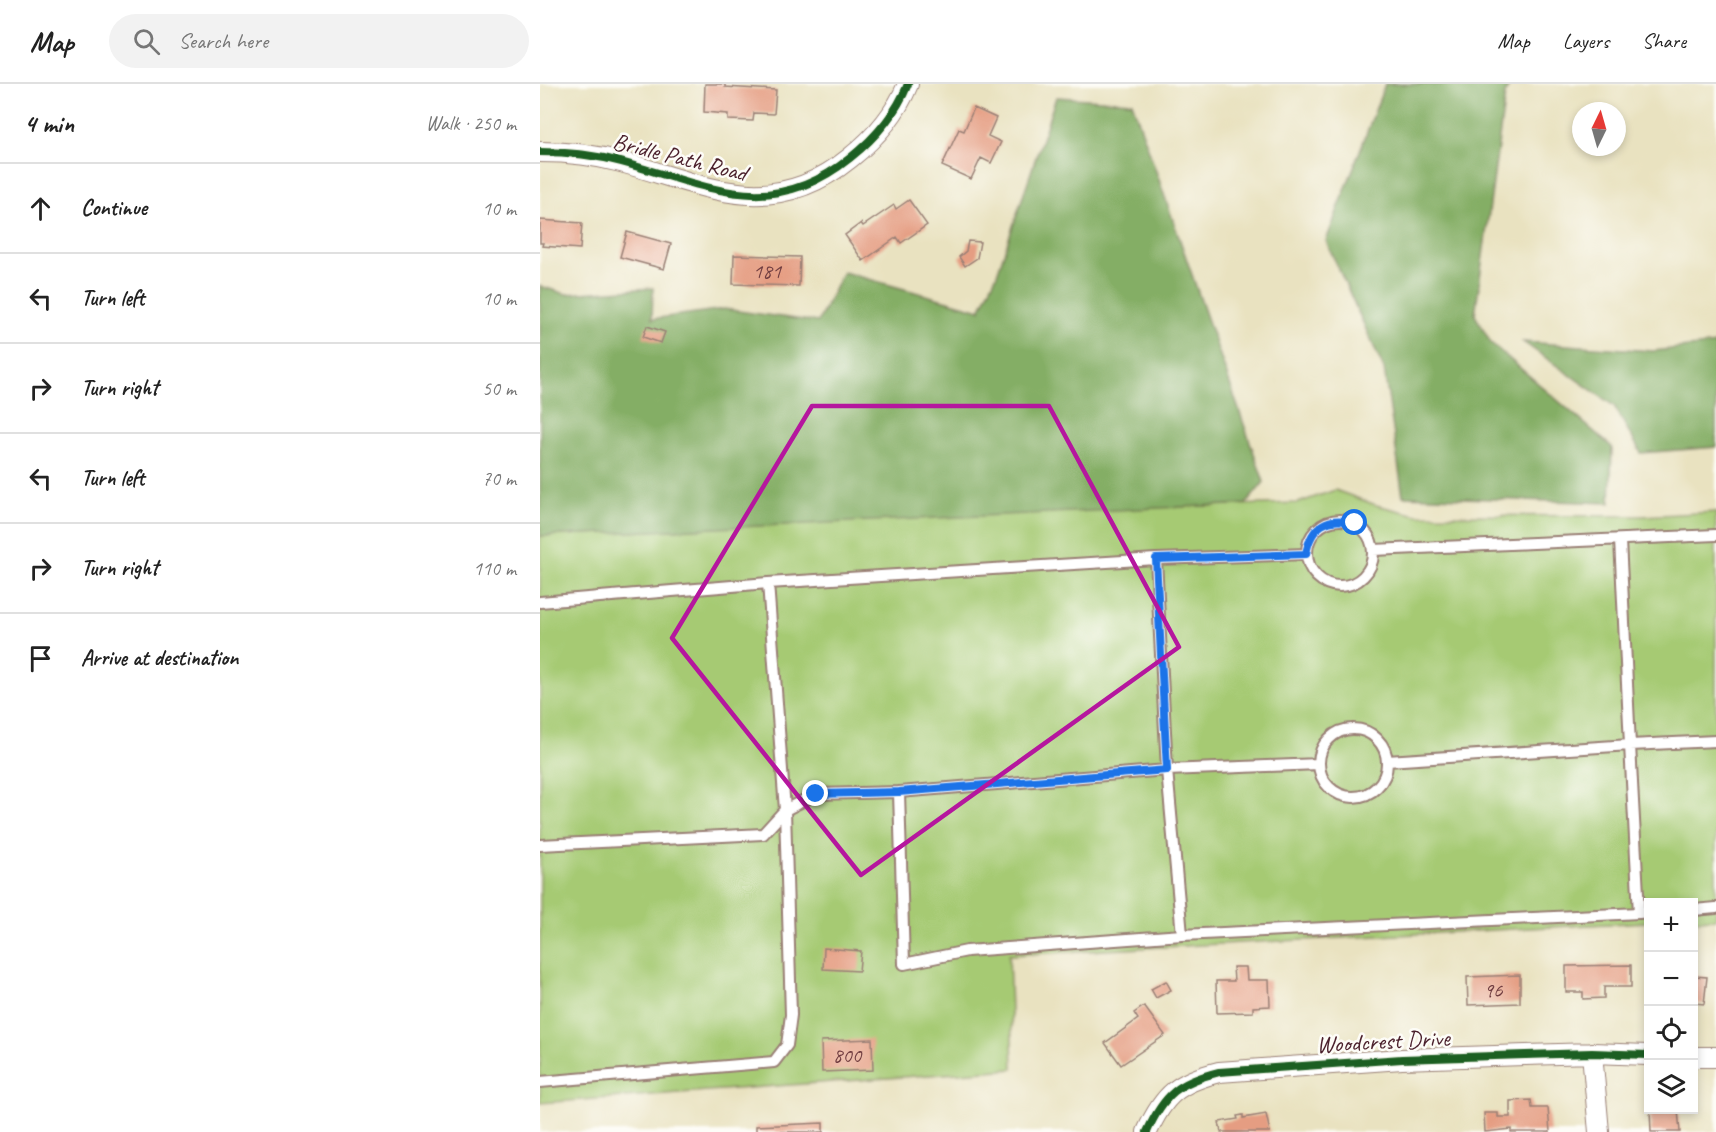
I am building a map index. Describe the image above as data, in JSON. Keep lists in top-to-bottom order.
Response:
{
  "streets": {
    "street": ["Bridle Path Road", "Woodcrest Drive"]
  },
  "house_numbers": ["181", "96", "800"],
  "north": "top",
  "page": {
    "header": "Map",
    "search": "Search here",
    "nav": ["Map", "Layers", "Share"],
    "heading": ["4 min", "Walk · 250 m"],
    "list": [
      ["Continue", "10 m"],
      ["Turn left", "10 m"],
      ["Turn right", "50 m"],
      ["Turn left", "70 m"],
      ["Turn right", "110 m"],
      "Arrive at destination"
    ],
    "map_buttons": ["+", "−"]
  }
}
